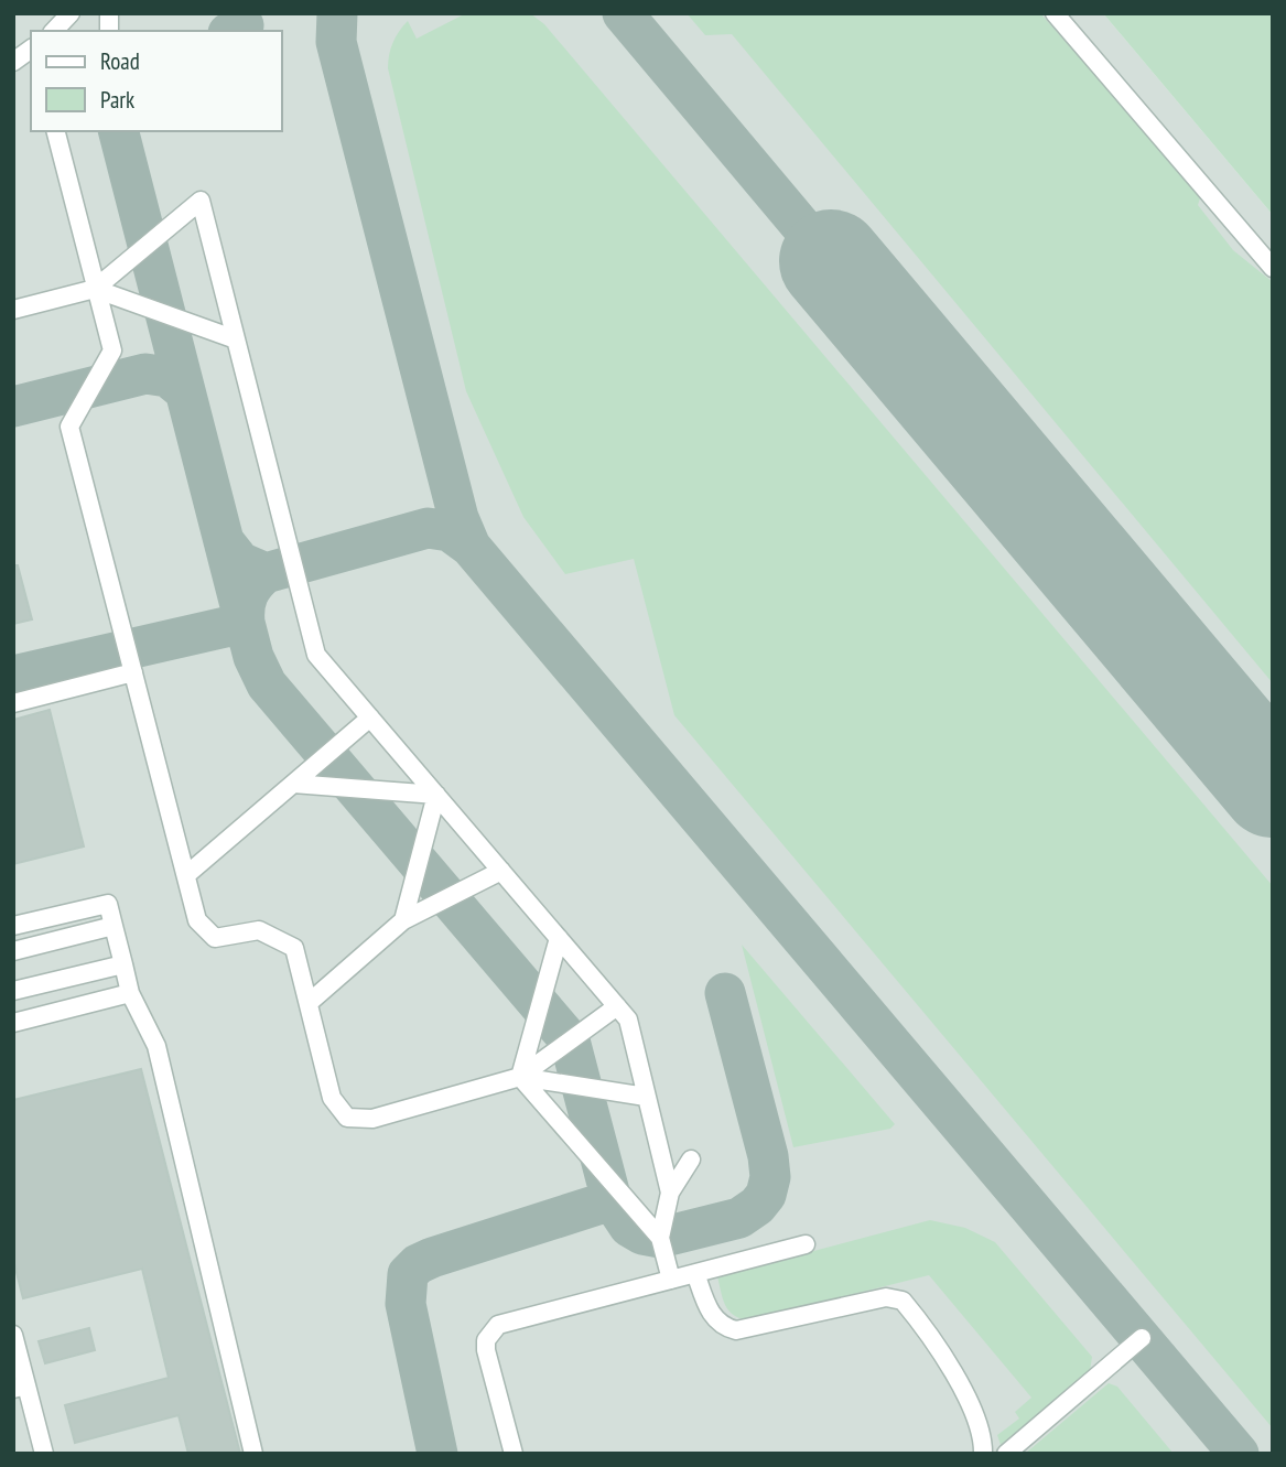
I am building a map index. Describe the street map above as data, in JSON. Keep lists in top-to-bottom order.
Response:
{
  "legend": ["Road", "Park"]
}
